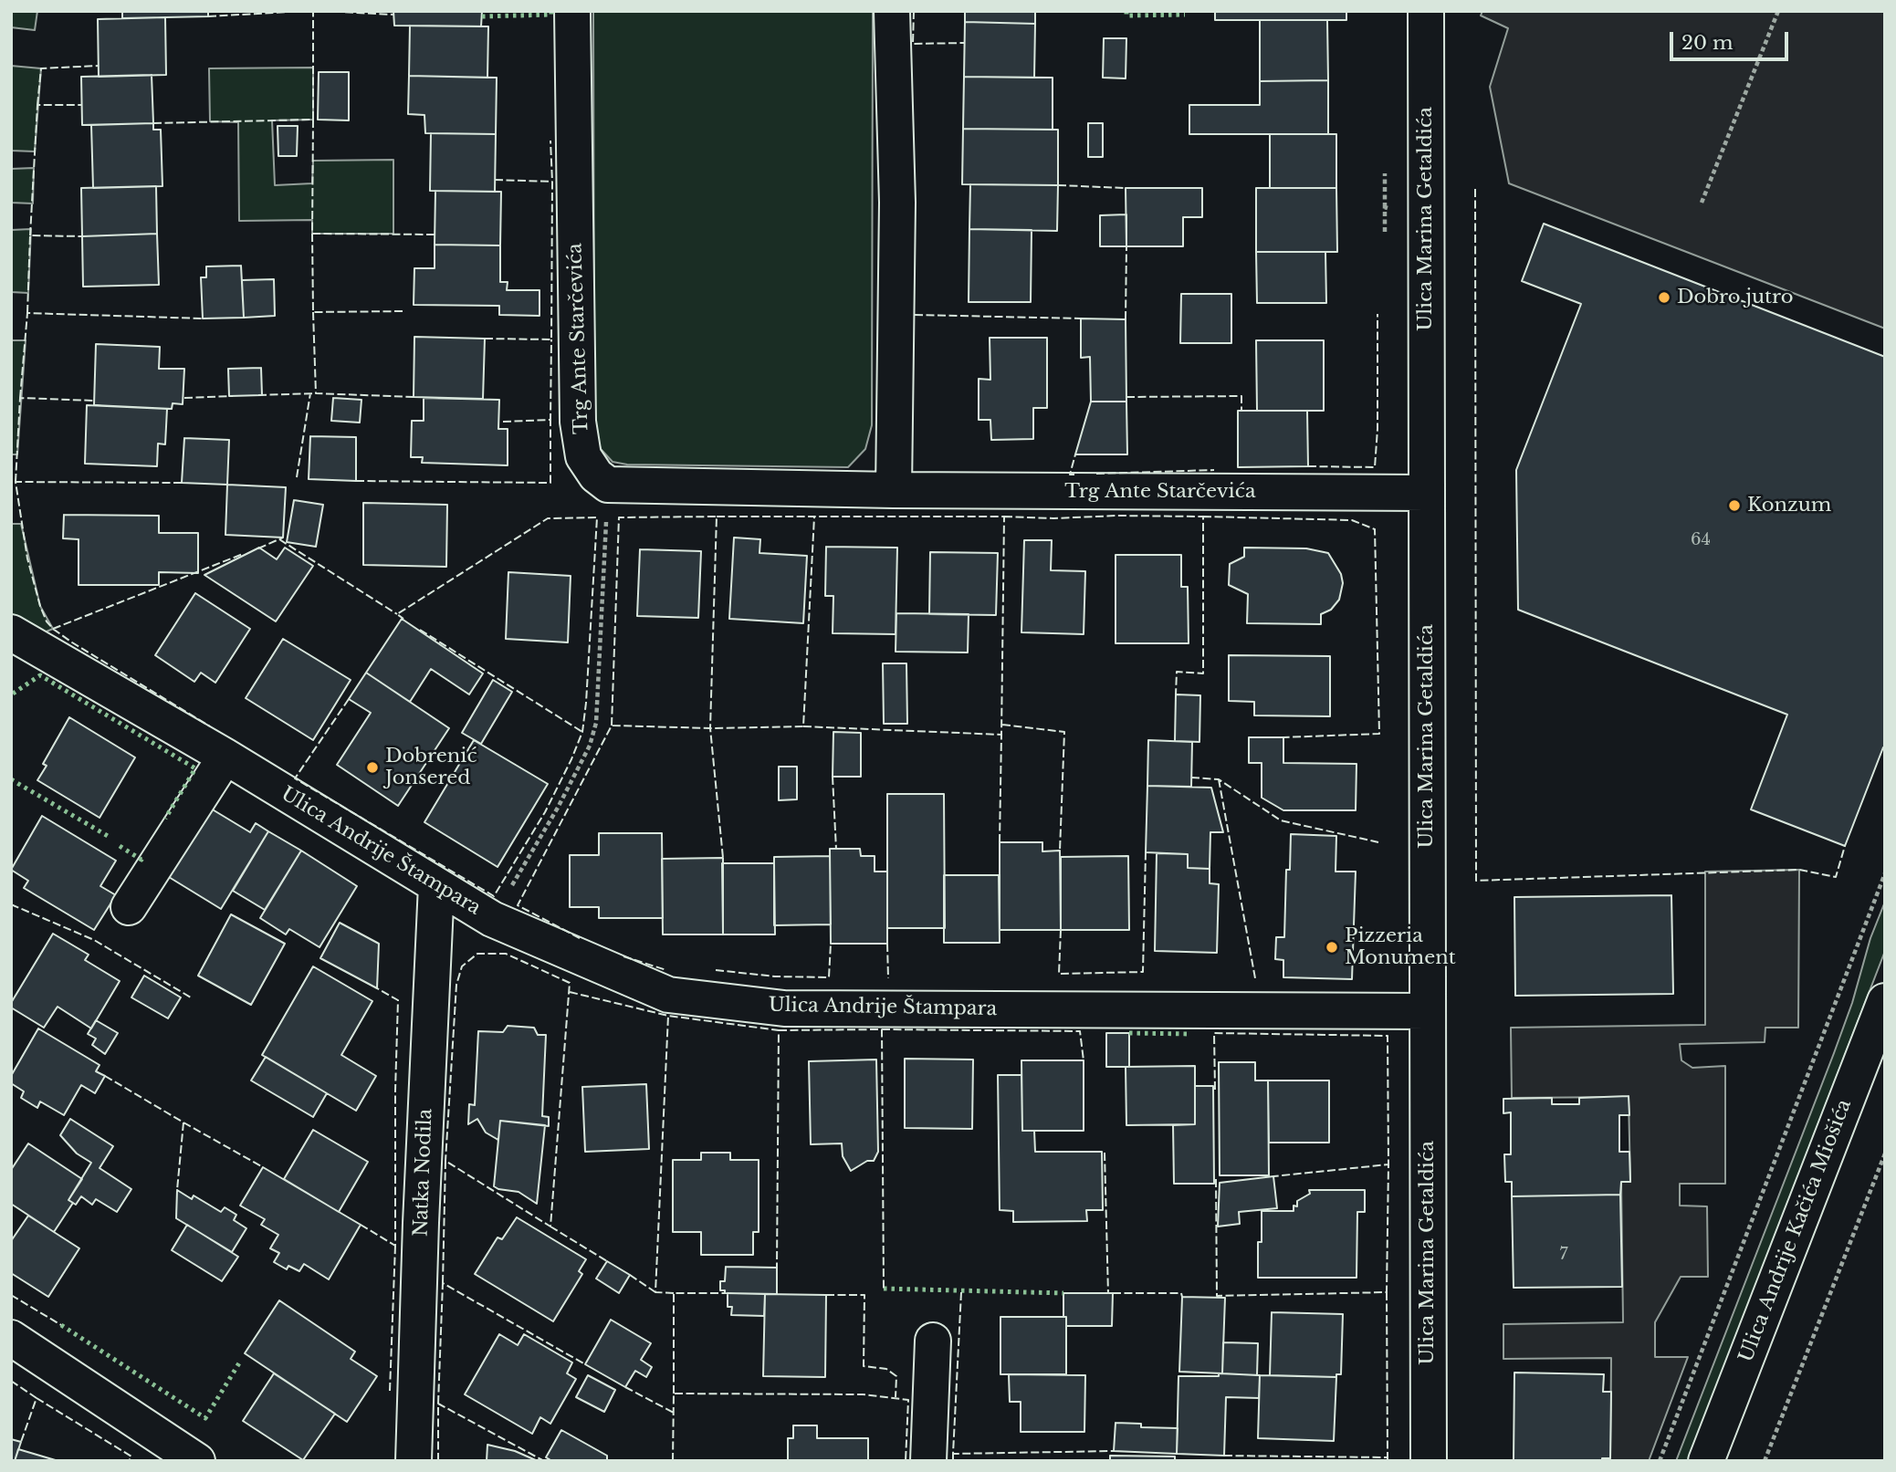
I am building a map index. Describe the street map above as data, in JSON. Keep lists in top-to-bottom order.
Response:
{
  "streets": {
    "street": [
      "Ulica Marina Getaldića",
      "Trg Ante Starčevića",
      "Ulica Andrije Štampara",
      "Natka Nodila",
      "Ulica Andrije Kačića Miošića"
    ]
  },
  "crossings": [
    ["Ulica Marina Getaldića", "Trg Ante Starčevića"],
    ["Ulica Marina Getaldića", "Ulica Andrije Štampara"],
    ["Ulica Andrije Štampara", "Natka Nodila"]
  ],
  "places": [
    "Dobro jutro",
    "Konzum",
    "Dobrenić Jonsered",
    "Pizzeria Monument"
  ],
  "house_numbers": ["64", "7"],
  "scale_bar": "20 m"
}
